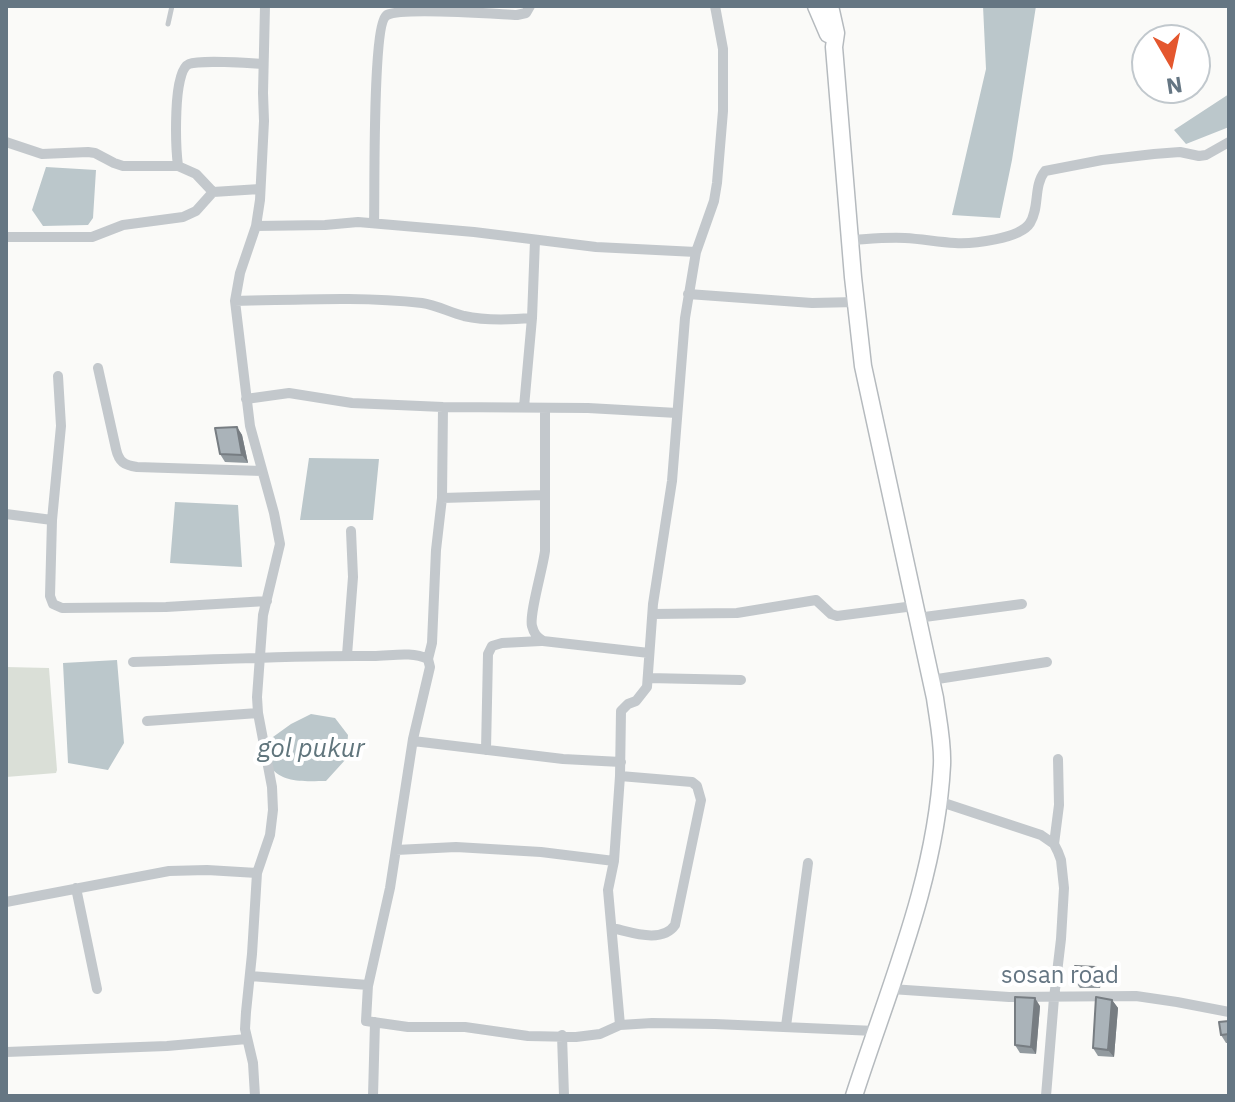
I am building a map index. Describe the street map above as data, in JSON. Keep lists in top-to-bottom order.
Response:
{
  "streets": {
    "street": ["sosan road"]
  },
  "water": ["gol pukur"],
  "north": "bottom"
}
